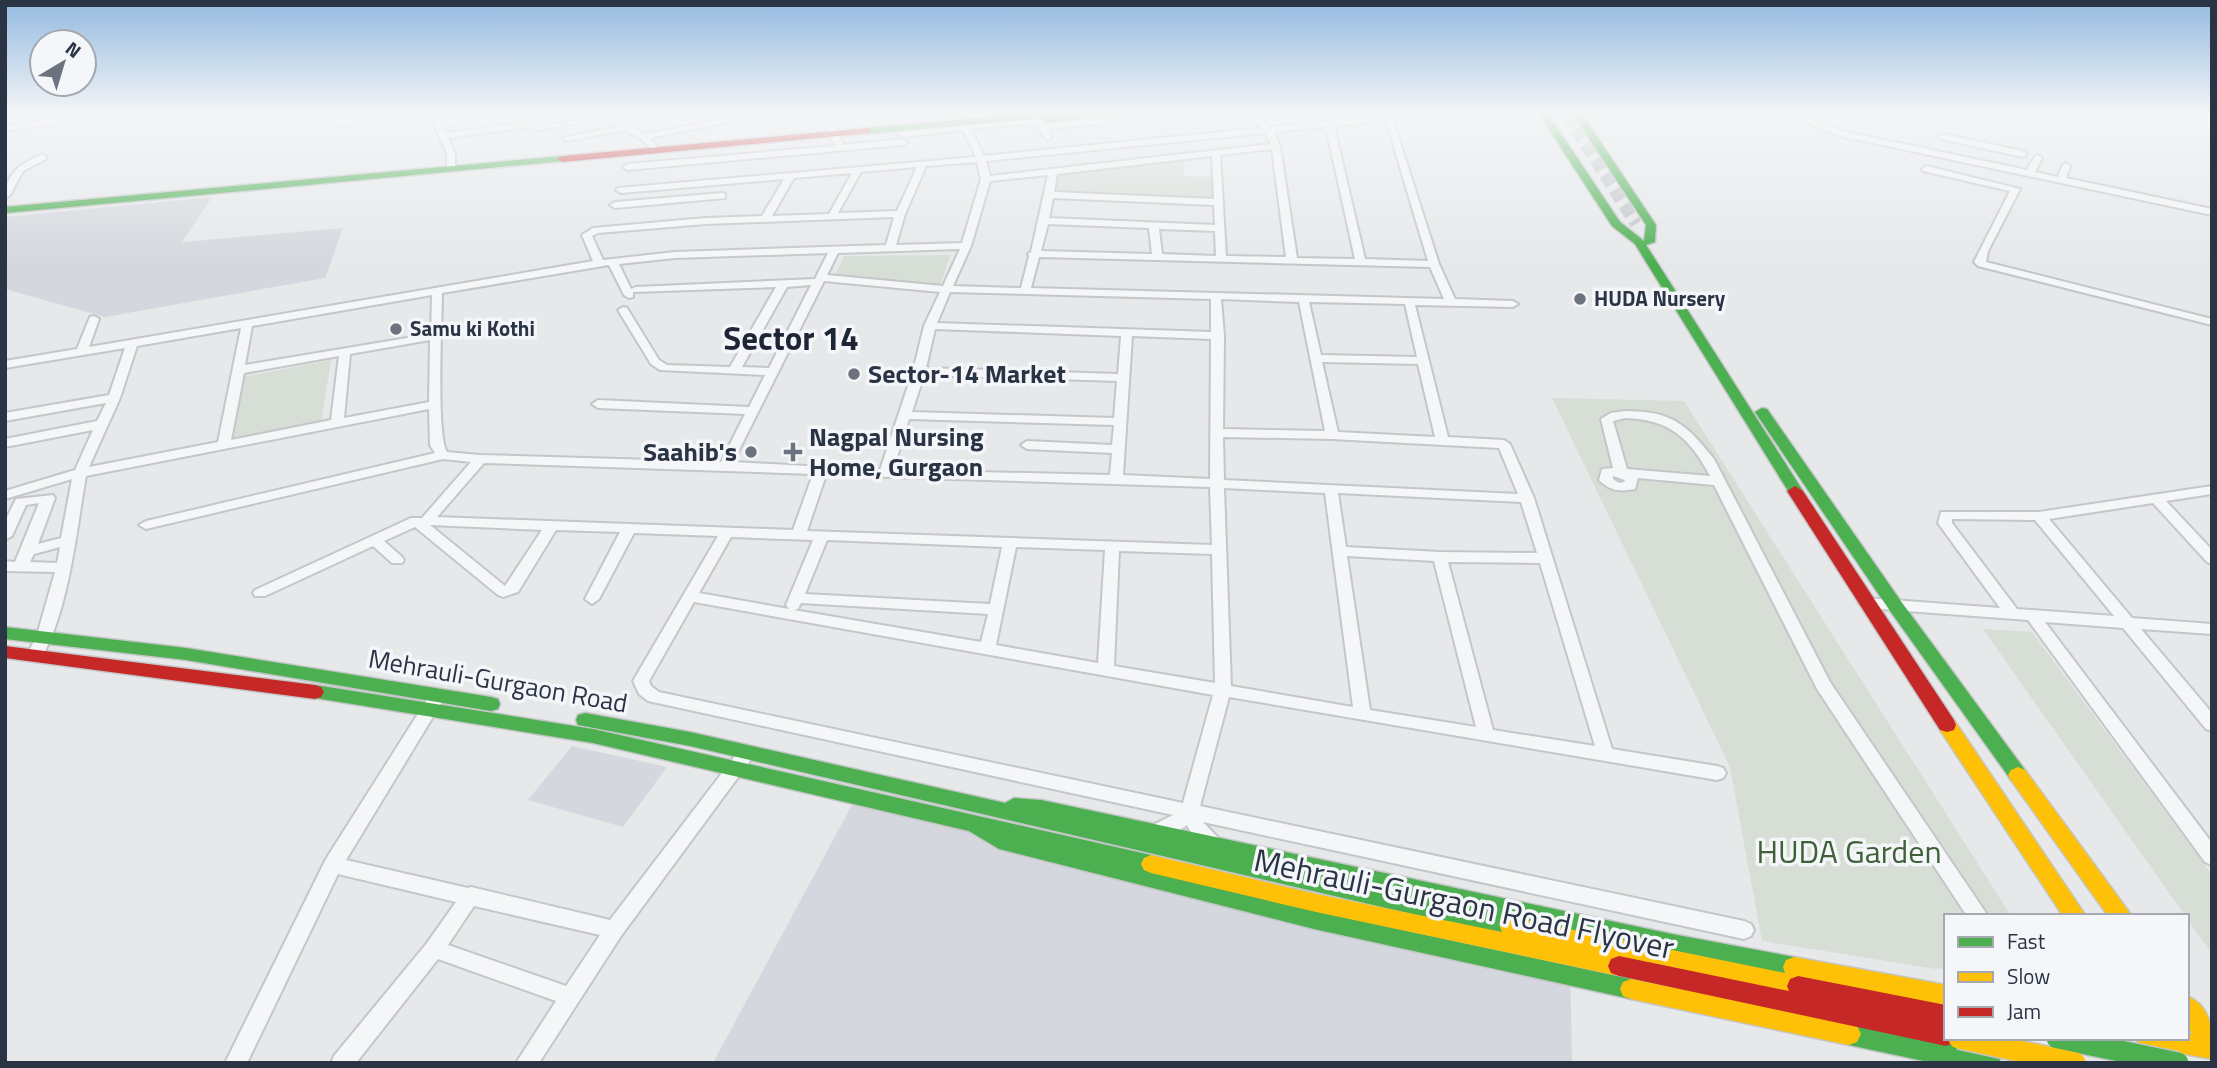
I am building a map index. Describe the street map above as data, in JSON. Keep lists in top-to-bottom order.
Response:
{
  "streets": {
    "main road": ["Mehrauli-Gurgaon Road", "Mehrauli-Gurgaon Road Flyover"]
  },
  "crossings": [
    ["Mehrauli-Gurgaon Road", "Mehrauli-Gurgaon Road Flyover"]
  ],
  "districts": ["Sector 14"],
  "parks": ["HUDA Garden"],
  "places": {
    "other": [
      "HUDA Nursery",
      "Samu ki Kothi",
      "Sector-14 Market",
      "Saahib's"
    ],
    "health": ["Nagpal Nursing Home, Gurgaon"]
  },
  "legend": ["Fast", "Slow", "Jam"],
  "north": "top right"
}
